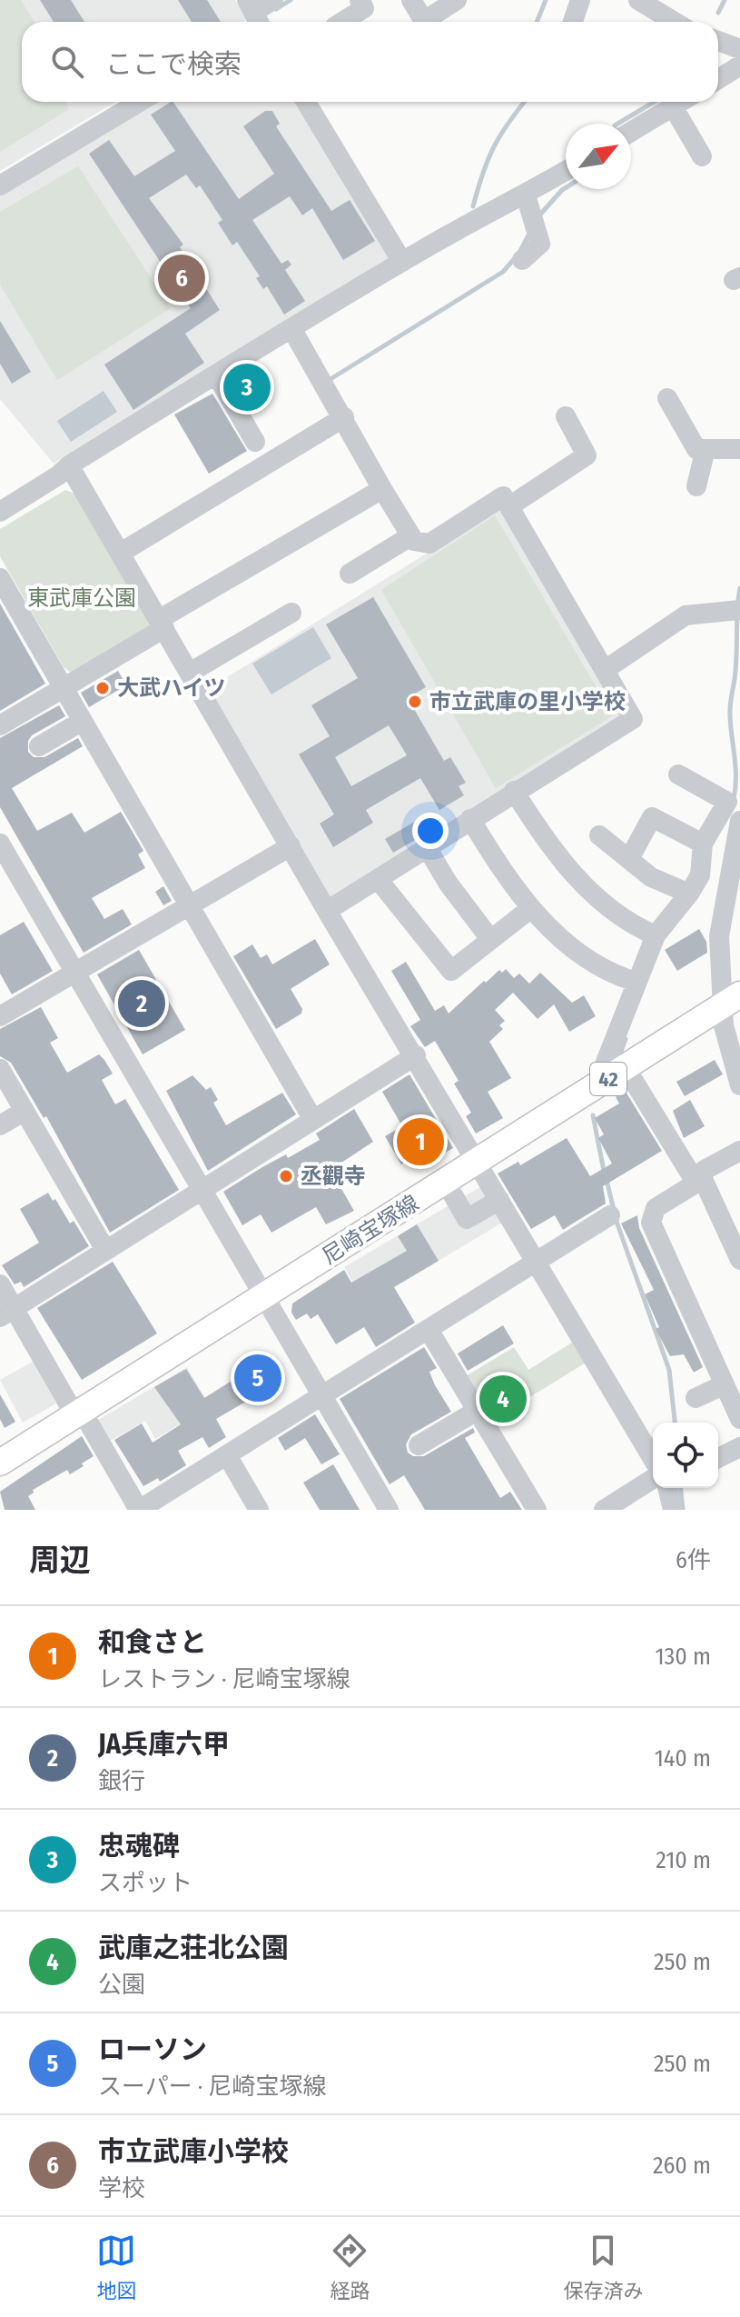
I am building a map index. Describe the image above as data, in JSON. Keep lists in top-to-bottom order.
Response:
{
  "streets": {
    "main road": ["42", "尼崎宝塚線"]
  },
  "parks": ["東武庫公園"],
  "places": ["大武ハイツ", "市立武庫の里小学校", "丞觀寺"],
  "north": "top right",
  "page": {
    "search": "ここで検索",
    "pins": [
      "6",
      "3",
      "2",
      "1",
      "5",
      "4"
    ],
    "heading": ["周辺", "6件"],
    "list": [
      {
        "mark": "1",
        "name": "和食さと",
        "note": "レストラン · 尼崎宝塚線",
        "value": "130 m"
      },
      {
        "mark": "2",
        "name": "JA兵庫六甲",
        "note": "銀行",
        "value": "140 m"
      },
      {
        "mark": "3",
        "name": "忠魂碑",
        "note": "スポット",
        "value": "210 m"
      },
      {
        "mark": "4",
        "name": "武庫之荘北公園",
        "note": "公園",
        "value": "250 m"
      },
      {
        "mark": "5",
        "name": "ローソン",
        "note": "スーパー · 尼崎宝塚線",
        "value": "250 m"
      },
      {
        "mark": "6",
        "name": "市立武庫小学校",
        "note": "学校",
        "value": "260 m"
      }
    ],
    "nav": ["地図", "経路", "保存済み"]
  }
}
